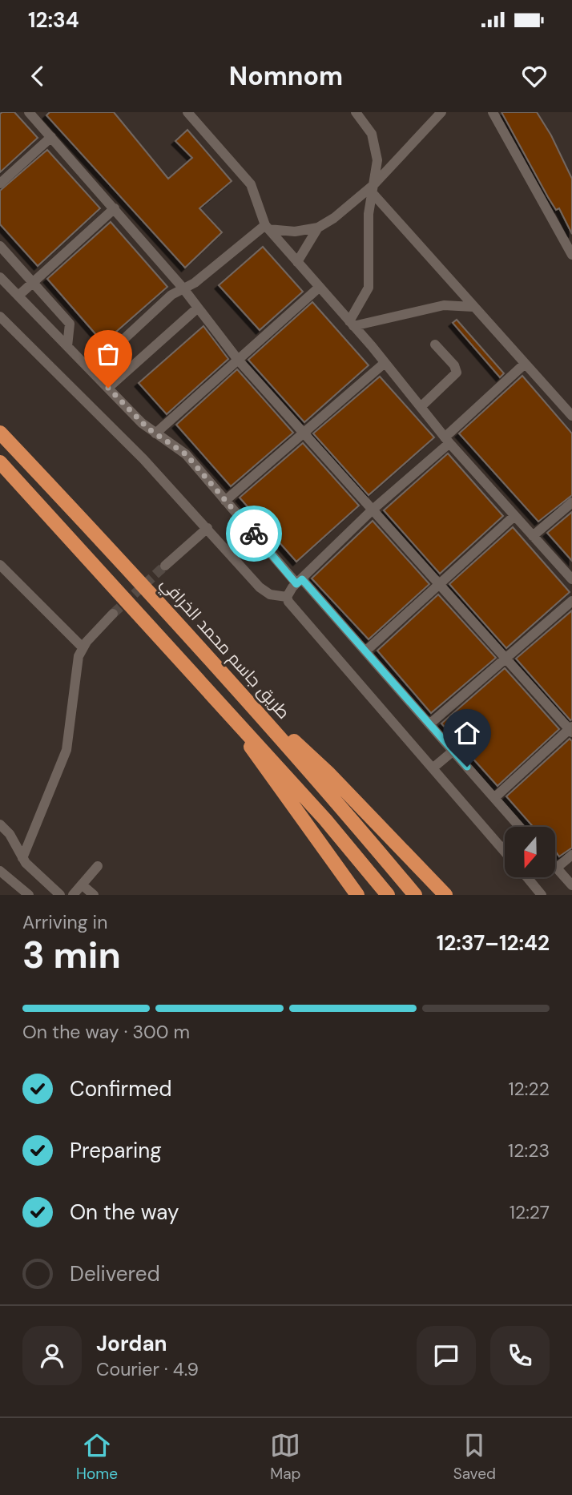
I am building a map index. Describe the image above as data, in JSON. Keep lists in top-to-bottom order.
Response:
{
  "streets": {
    "highway": ["طريق جاسم محمد الخرافي"]
  },
  "north": "bottom",
  "page": {
    "status": "12:34",
    "header": "Nomnom",
    "heading": ["3 min", "Arriving in", "12:37–12:42"],
    "panel": ["Jordan", "Courier · 4.9"],
    "bar": "On the way · 300 m",
    "list": [
      ["Confirmed", "12:22"],
      ["Preparing", "12:23"],
      ["On the way", "12:27"],
      "Delivered"
    ],
    "tabs": ["Home", "Map", "Saved"]
  }
}
